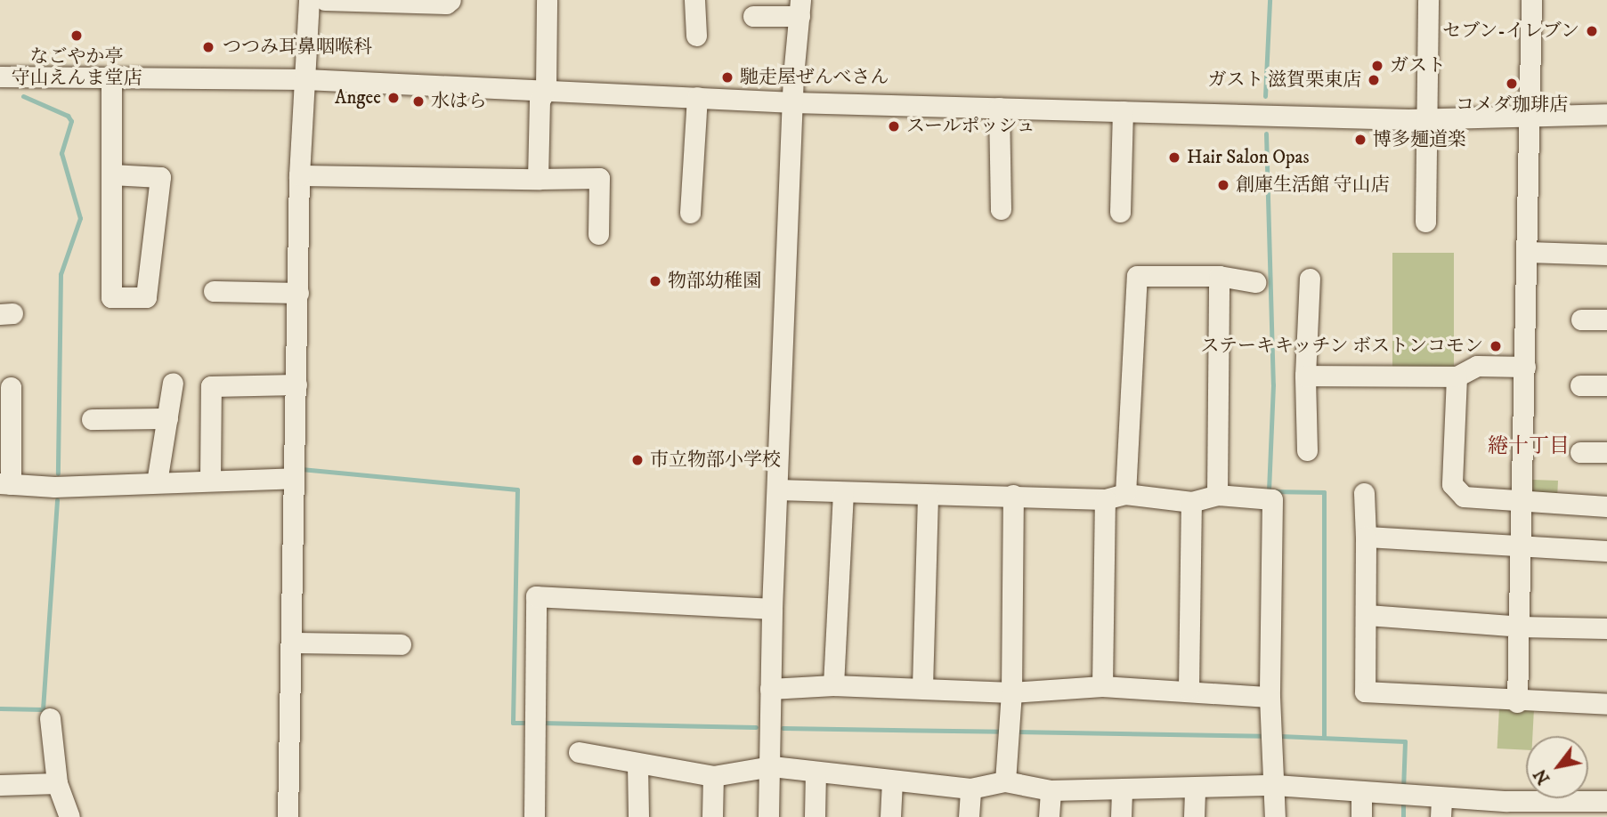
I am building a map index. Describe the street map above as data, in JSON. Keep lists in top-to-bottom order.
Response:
{
  "districts": ["綣十丁目"],
  "places": [
    "セブン-イレブン",
    "なごやか亭 守山えんま堂店",
    "つつみ耳鼻咽喉科",
    "ガスト",
    "馳走屋ぜんべさん",
    "ガスト 滋賀栗東店",
    "コメダ珈琲店",
    "Angee",
    "水はら",
    "スールポッシュ",
    "博多麺道楽",
    "Hair Salon Opas",
    "創庫生活館 守山店",
    "物部幼稚園",
    "ステーキキッチン ボストンコモン",
    "市立物部小学校"
  ],
  "north": "bottom left"
}
